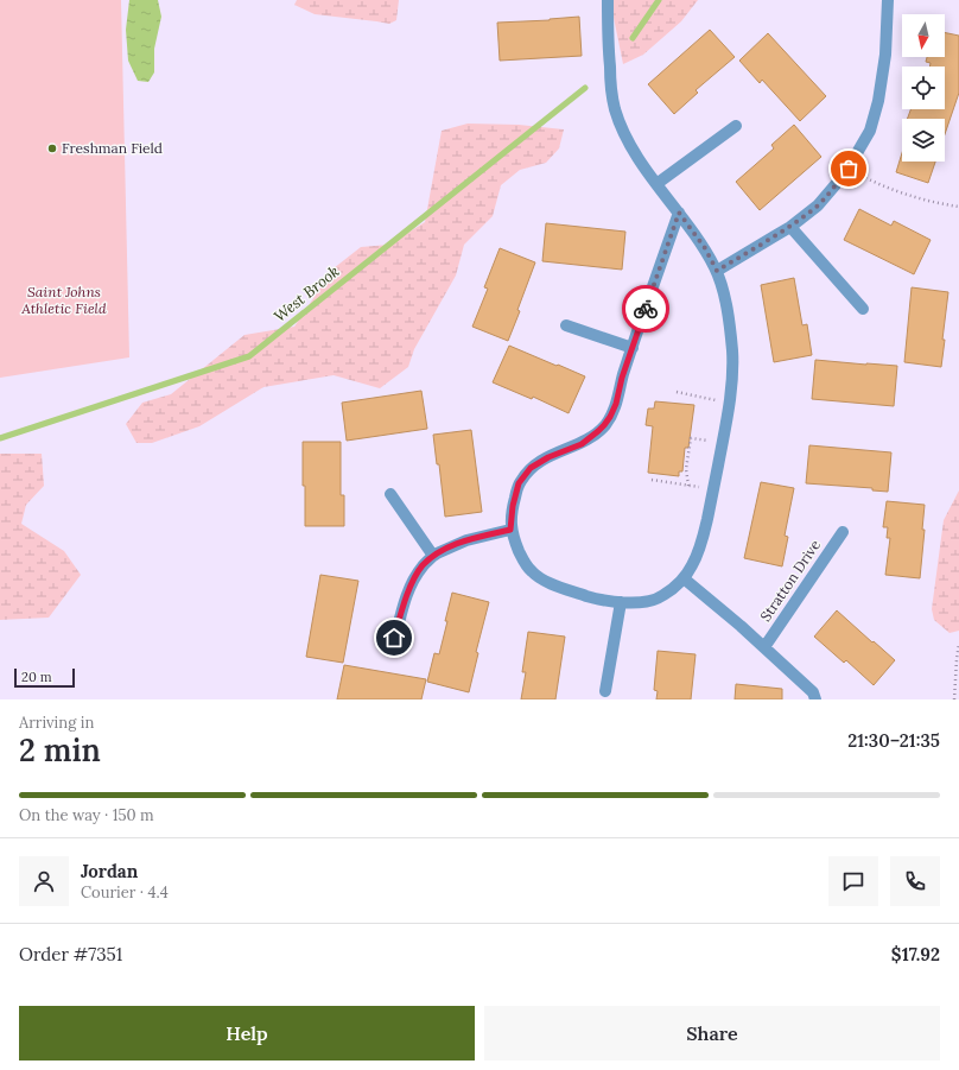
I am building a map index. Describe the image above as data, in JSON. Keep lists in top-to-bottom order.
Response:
{
  "streets": {
    "street": ["Stratton Drive"]
  },
  "water": ["West Brook"],
  "parks": ["Saint Johns Athletic Field"],
  "places": ["Freshman Field"],
  "scale_bar": "20 m",
  "north": "bottom",
  "page": {
    "scale": "20 m",
    "heading": ["2 min", "Arriving in", "21:30–21:35"],
    "panel": [
      "Jordan",
      "Courier · 4.4",
      "Order #7351",
      "$17.92"
    ],
    "bar": "On the way · 150 m",
    "buttons": ["Help", "Share"]
  }
}
